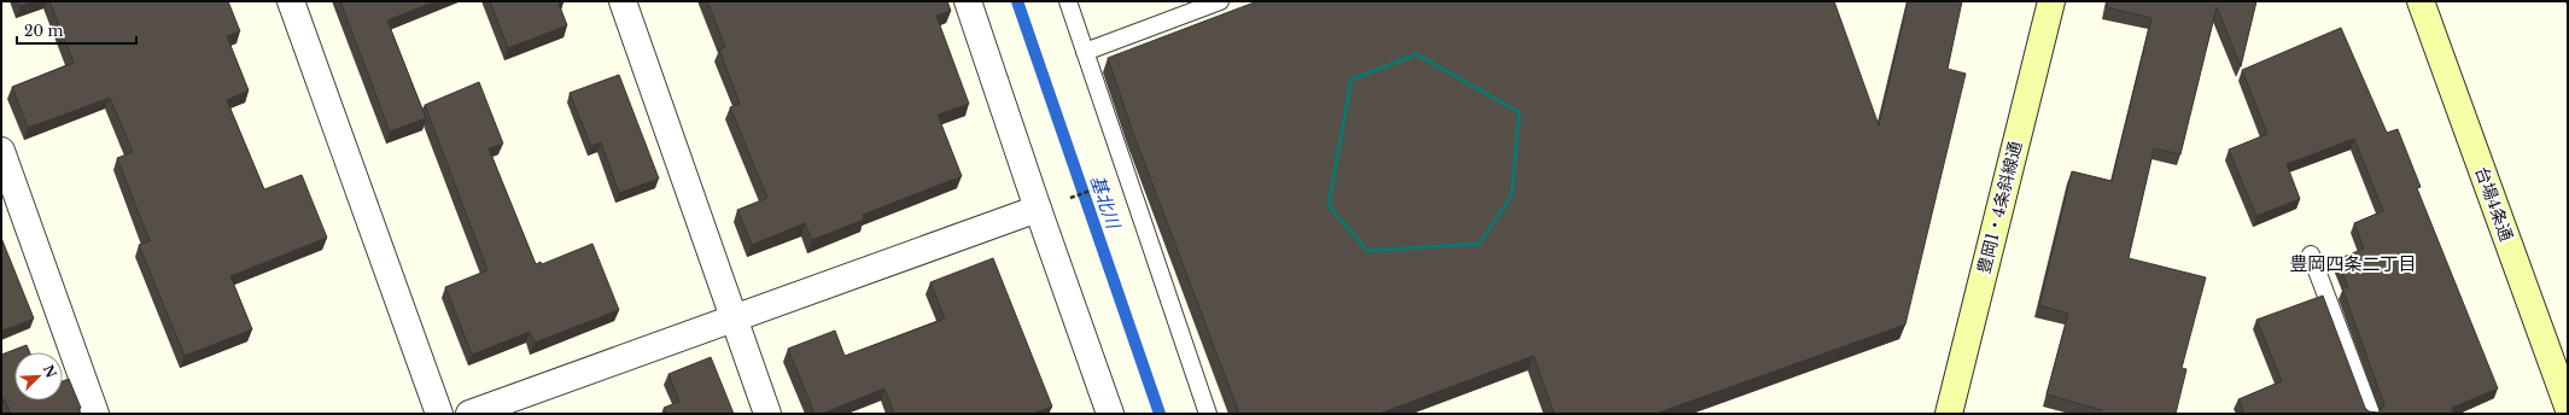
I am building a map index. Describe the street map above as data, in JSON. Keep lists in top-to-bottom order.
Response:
{
  "streets": {
    "street": ["台場4条通", "豊岡1・4条斜線通"]
  },
  "districts": ["豊岡四条二丁目"],
  "water": ["基北川"],
  "scale_bar": "20 m",
  "north": "top right"
}
